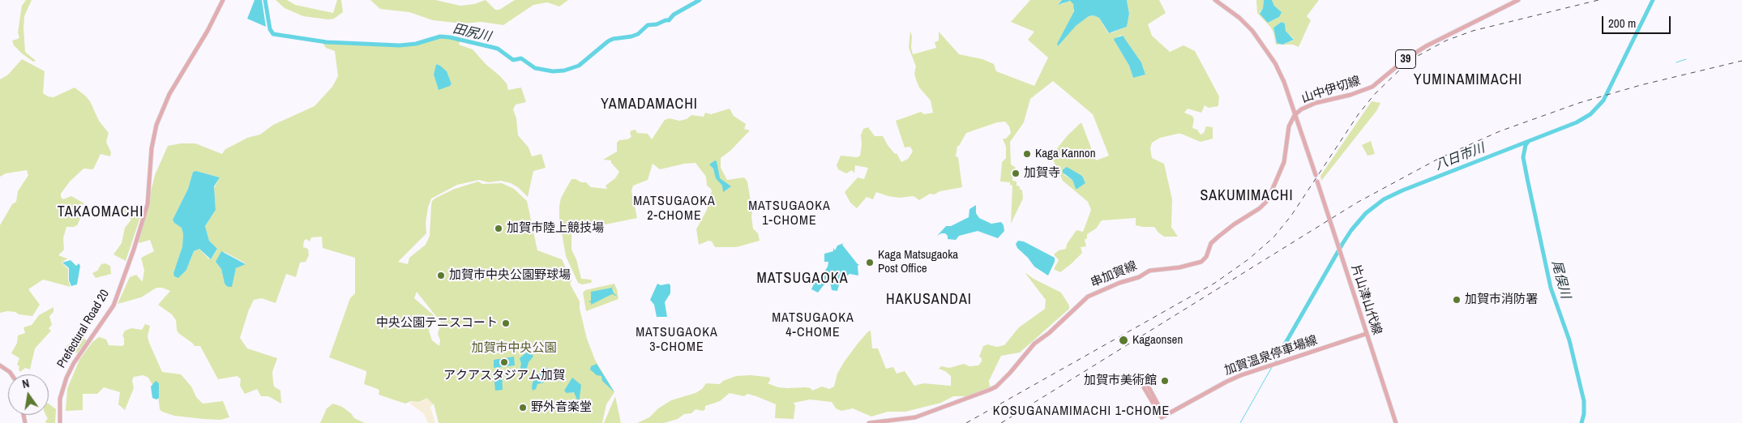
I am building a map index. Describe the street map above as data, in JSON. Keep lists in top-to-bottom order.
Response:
{
  "streets": {
    "main road": [
      "39",
      "山中伊切線",
      "串加賀線",
      "片山津山代線",
      "Prefectural Road 20",
      "加賀温泉停車場線"
    ]
  },
  "crossings": [
    ["山中伊切線", "串加賀線"],
    ["片山津山代線", "加賀温泉停車場線"]
  ],
  "districts": [
    "YUMINAMIMACHI",
    "YAMADAMACHI",
    "SAKUMIMACHI",
    "MATSUGAOKA 2-CHOME",
    "MATSUGAOKA 1-CHOME",
    "TAKAOMACHI",
    "MATSUGAOKA",
    "HAKUSANDAI",
    "MATSUGAOKA 4-CHOME",
    "MATSUGAOKA 3-CHOME",
    "KOSUGANAMIMACHI 1-CHOME"
  ],
  "water": ["田尻川", "八日市川", "尾俣川"],
  "parks": ["加賀市中央公園"],
  "places": [
    "Kaga Kannon",
    "加賀寺",
    "加賀市陸上競技場",
    "Kaga Matsugaoka Post Office",
    "加賀市中央公園野球場",
    "加賀市消防署",
    "中央公園テニスコート",
    "Kagaonsen",
    "アクアスタジアム加賀",
    "加賀市美術館",
    "野外音楽堂"
  ],
  "scale_bar": "200 m",
  "north": "top"
}
